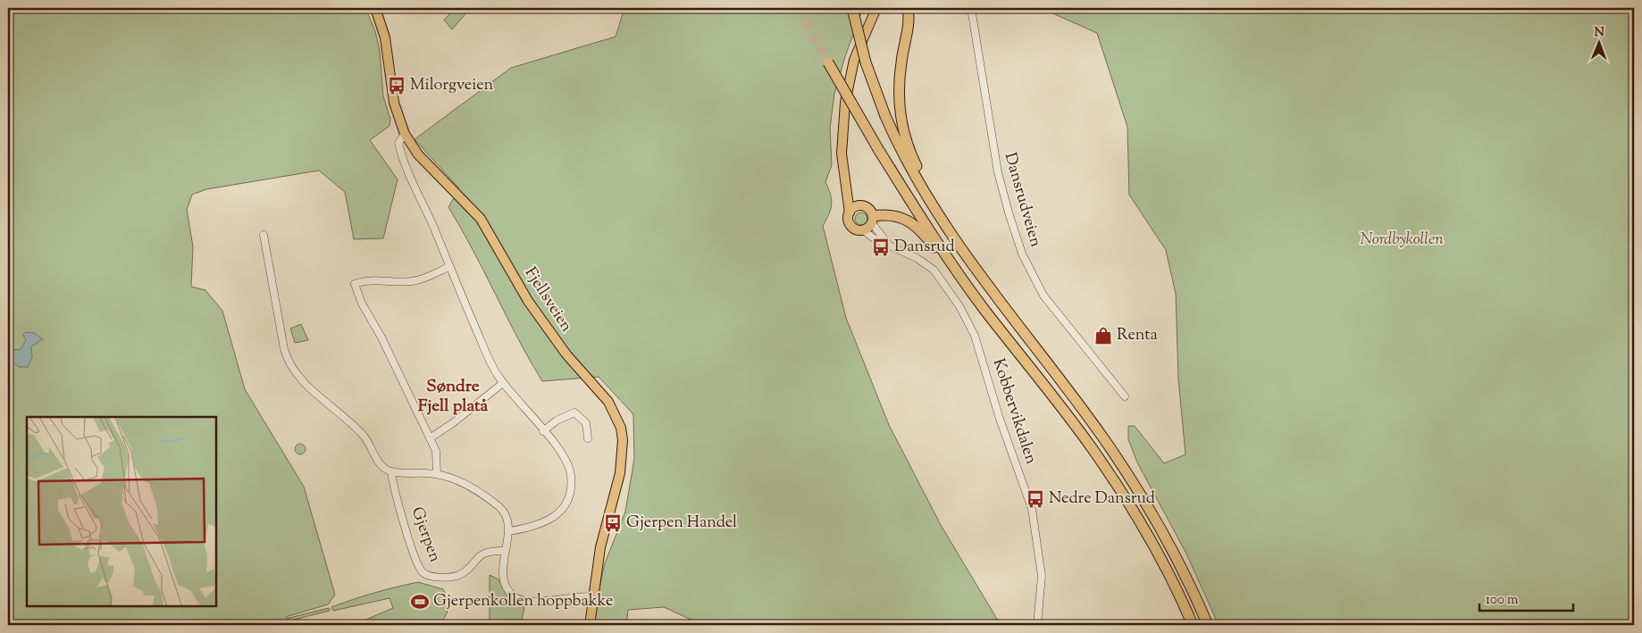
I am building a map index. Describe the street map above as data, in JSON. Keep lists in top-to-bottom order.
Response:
{
  "streets": {
    "main road": ["Fjellsveien"],
    "street": ["Dansrudveien", "Kobbervikdalen", "Gjerpen"]
  },
  "districts": ["Søndre Fjell platå"],
  "parks": ["Nordbykollen"],
  "places": {
    "bus stop": [
      "Milorgveien",
      "Dansrud",
      "Nedre Dansrud",
      "Gjerpen Handel"
    ],
    "shop": ["Renta"],
    "sports": ["Gjerpenkollen hoppbakke"]
  },
  "scale_bar": "100 m",
  "north": "top"
}
